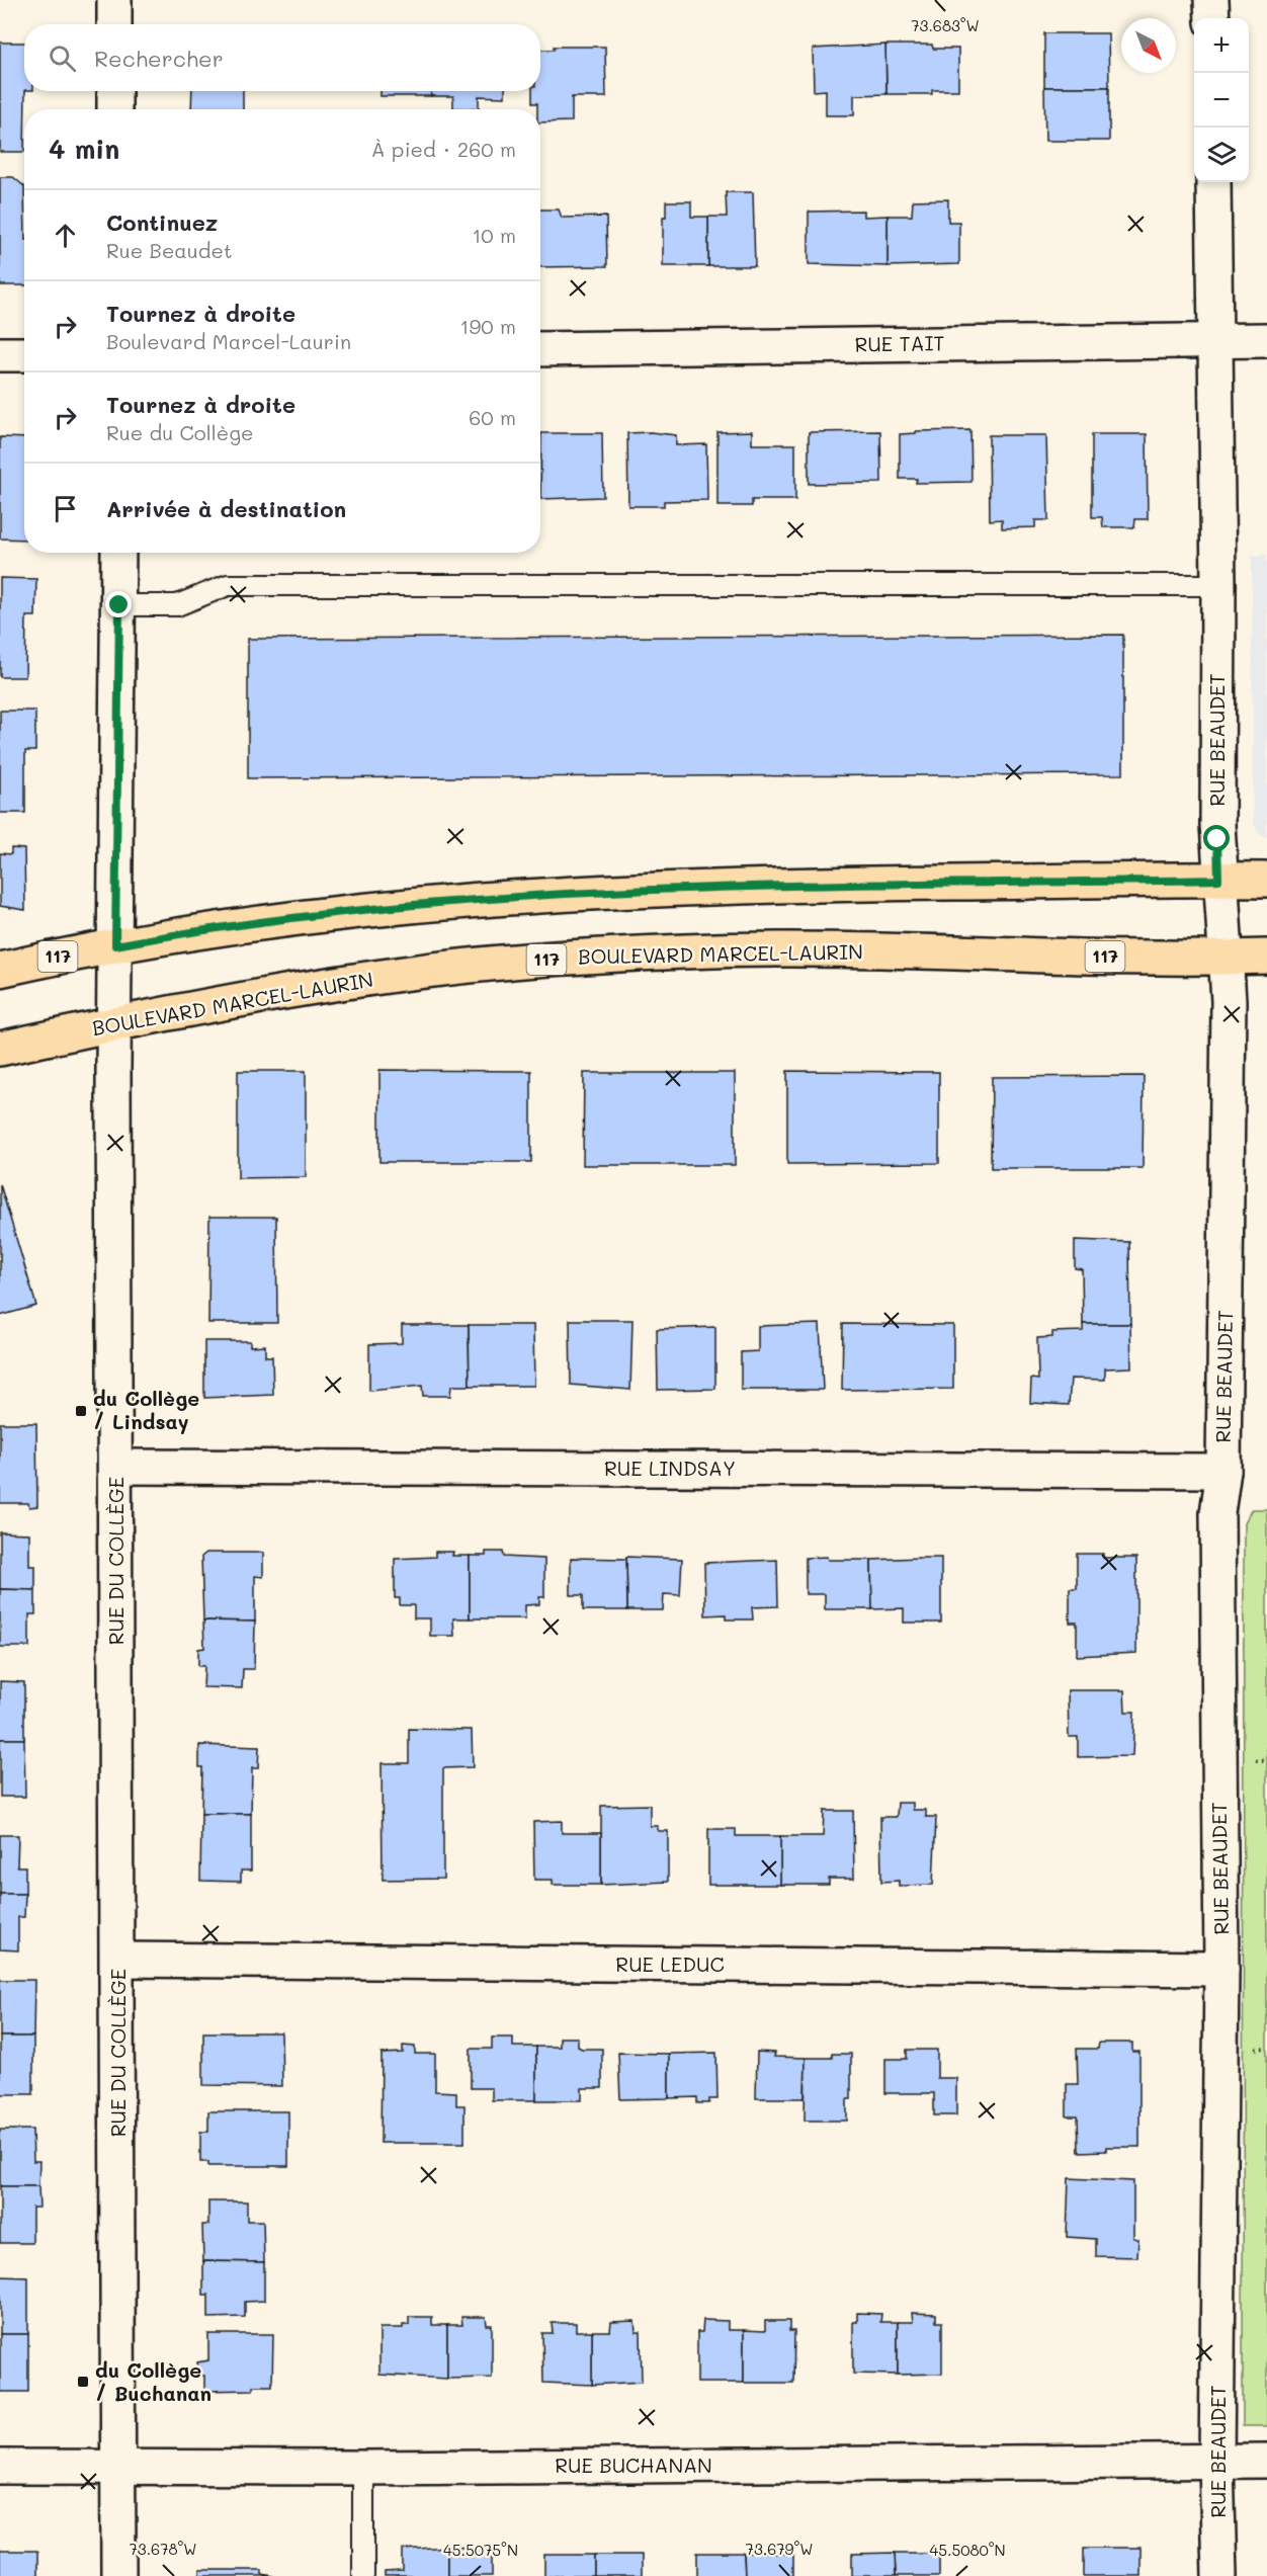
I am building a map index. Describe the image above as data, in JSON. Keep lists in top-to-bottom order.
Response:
{
  "streets": {
    "main road": ["BOULEVARD MARCEL-LAURIN", "117"],
    "street": [
      "RUE TAIT",
      "RUE BEAUDET",
      "RUE LINDSAY",
      "RUE DU COLLÈGE",
      "RUE LEDUC",
      "RUE BUCHANAN"
    ]
  },
  "crossings": [
    ["RUE TAIT", "RUE BEAUDET"],
    ["RUE BEAUDET", "BOULEVARD MARCEL-LAURIN"],
    ["RUE BEAUDET", "117"],
    ["RUE BEAUDET", "RUE LINDSAY"],
    ["RUE BEAUDET", "RUE LEDUC"],
    ["RUE BEAUDET", "RUE BUCHANAN"],
    ["BOULEVARD MARCEL-LAURIN", "RUE DU COLLÈGE"],
    ["117", "RUE DU COLLÈGE"],
    ["RUE LINDSAY", "RUE DU COLLÈGE"],
    ["RUE DU COLLÈGE", "RUE LEDUC"],
    ["RUE DU COLLÈGE", "RUE BUCHANAN"]
  ],
  "places": {
    "transit": ["du Collège / Lindsay", "du Collège / Buchanan"]
  },
  "north": "bottom right",
  "page": {
    "map_buttons": ["+", "−"],
    "search": "Rechercher",
    "heading": ["4 min", "À pied · 260 m"],
    "list": [
      ["Continuez", "Rue Beaudet", "10 m"],
      ["Tournez à droite", "Boulevard Marcel-Laurin", "190 m"],
      ["Tournez à droite", "Rue du Collège", "60 m"],
      "Arrivée à destination"
    ]
  },
  "coordinates": [
    "73.683°W",
    "73.678°W",
    "73.679°W",
    "45.5075°N",
    "45.5080°N"
  ]
}
